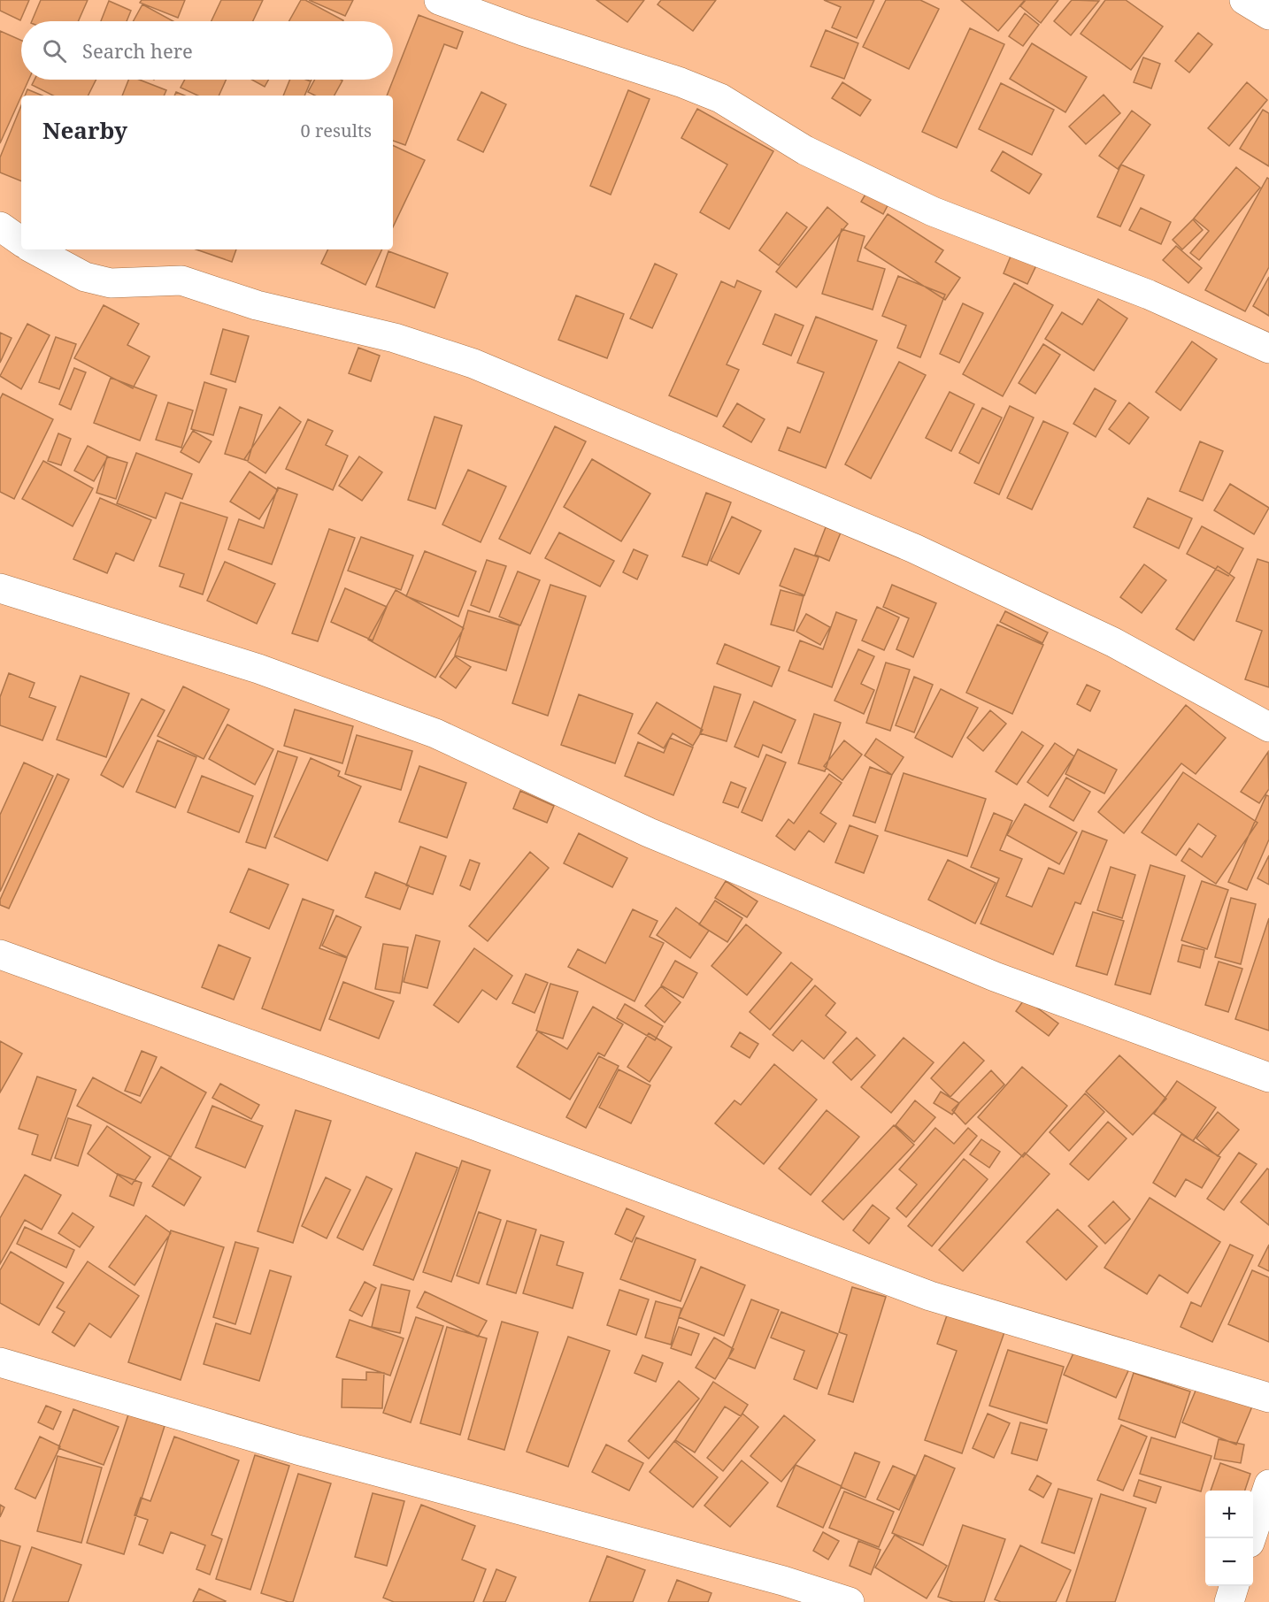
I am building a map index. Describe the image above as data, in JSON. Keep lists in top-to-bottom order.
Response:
{
  "page": {
    "search": "Search here",
    "heading": ["Nearby", "0 results"],
    "map_buttons": ["+", "−"]
  }
}
